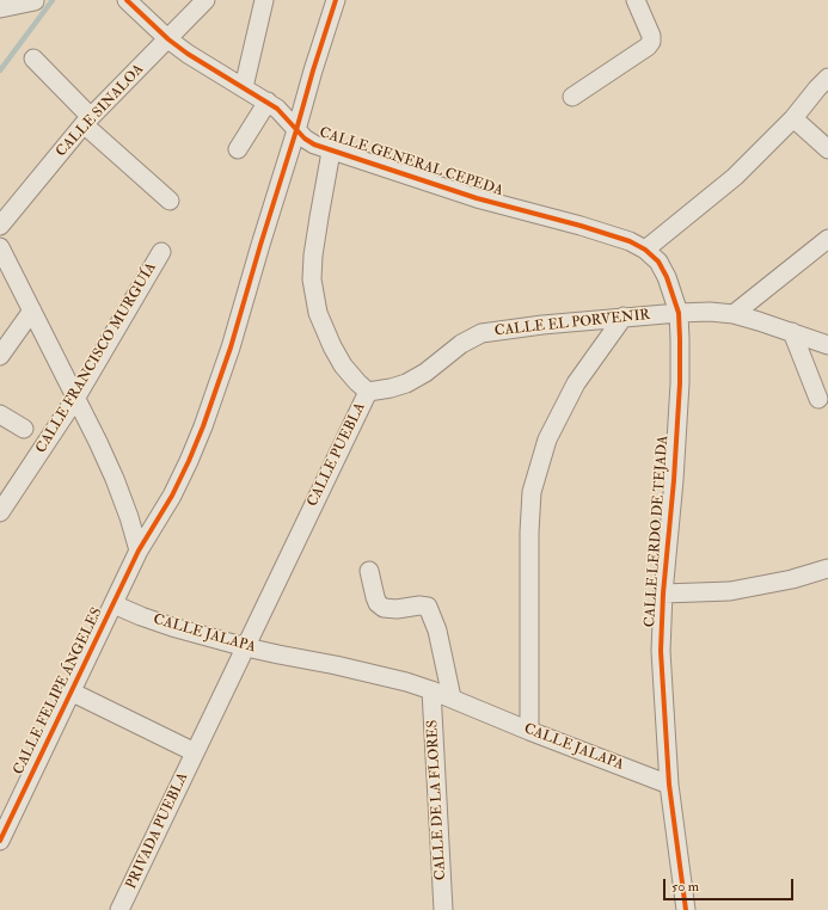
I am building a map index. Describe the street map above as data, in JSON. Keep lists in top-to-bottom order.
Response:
{
  "streets": {
    "street": [
      "CALLE SINALOA",
      "CALLE GENERAL CEPEDA",
      "CALLE EL PORVENIR",
      "CALLE FRANCISCO MURGUÍA",
      "CALLE PUEBLA",
      "CALLE LERDO DE TEJADA",
      "CALLE JALAPA",
      "CALLE FELIPE ÁNGELES",
      "CALLE DE LA FLORES",
      "PRIVADA PUEBLA"
    ]
  },
  "crossings": [
    ["CALLE SINALOA", "CALLE GENERAL CEPEDA"],
    ["CALLE GENERAL CEPEDA", "CALLE PUEBLA"],
    ["CALLE GENERAL CEPEDA", "CALLE LERDO DE TEJADA"],
    ["CALLE EL PORVENIR", "CALLE PUEBLA"],
    ["CALLE EL PORVENIR", "CALLE LERDO DE TEJADA"],
    ["CALLE PUEBLA", "CALLE JALAPA"],
    ["CALLE PUEBLA", "PRIVADA PUEBLA"],
    ["CALLE LERDO DE TEJADA", "CALLE JALAPA"],
    ["CALLE JALAPA", "CALLE FELIPE ÁNGELES"],
    ["CALLE JALAPA", "CALLE DE LA FLORES"]
  ],
  "scale_bar": "50 m"
}
